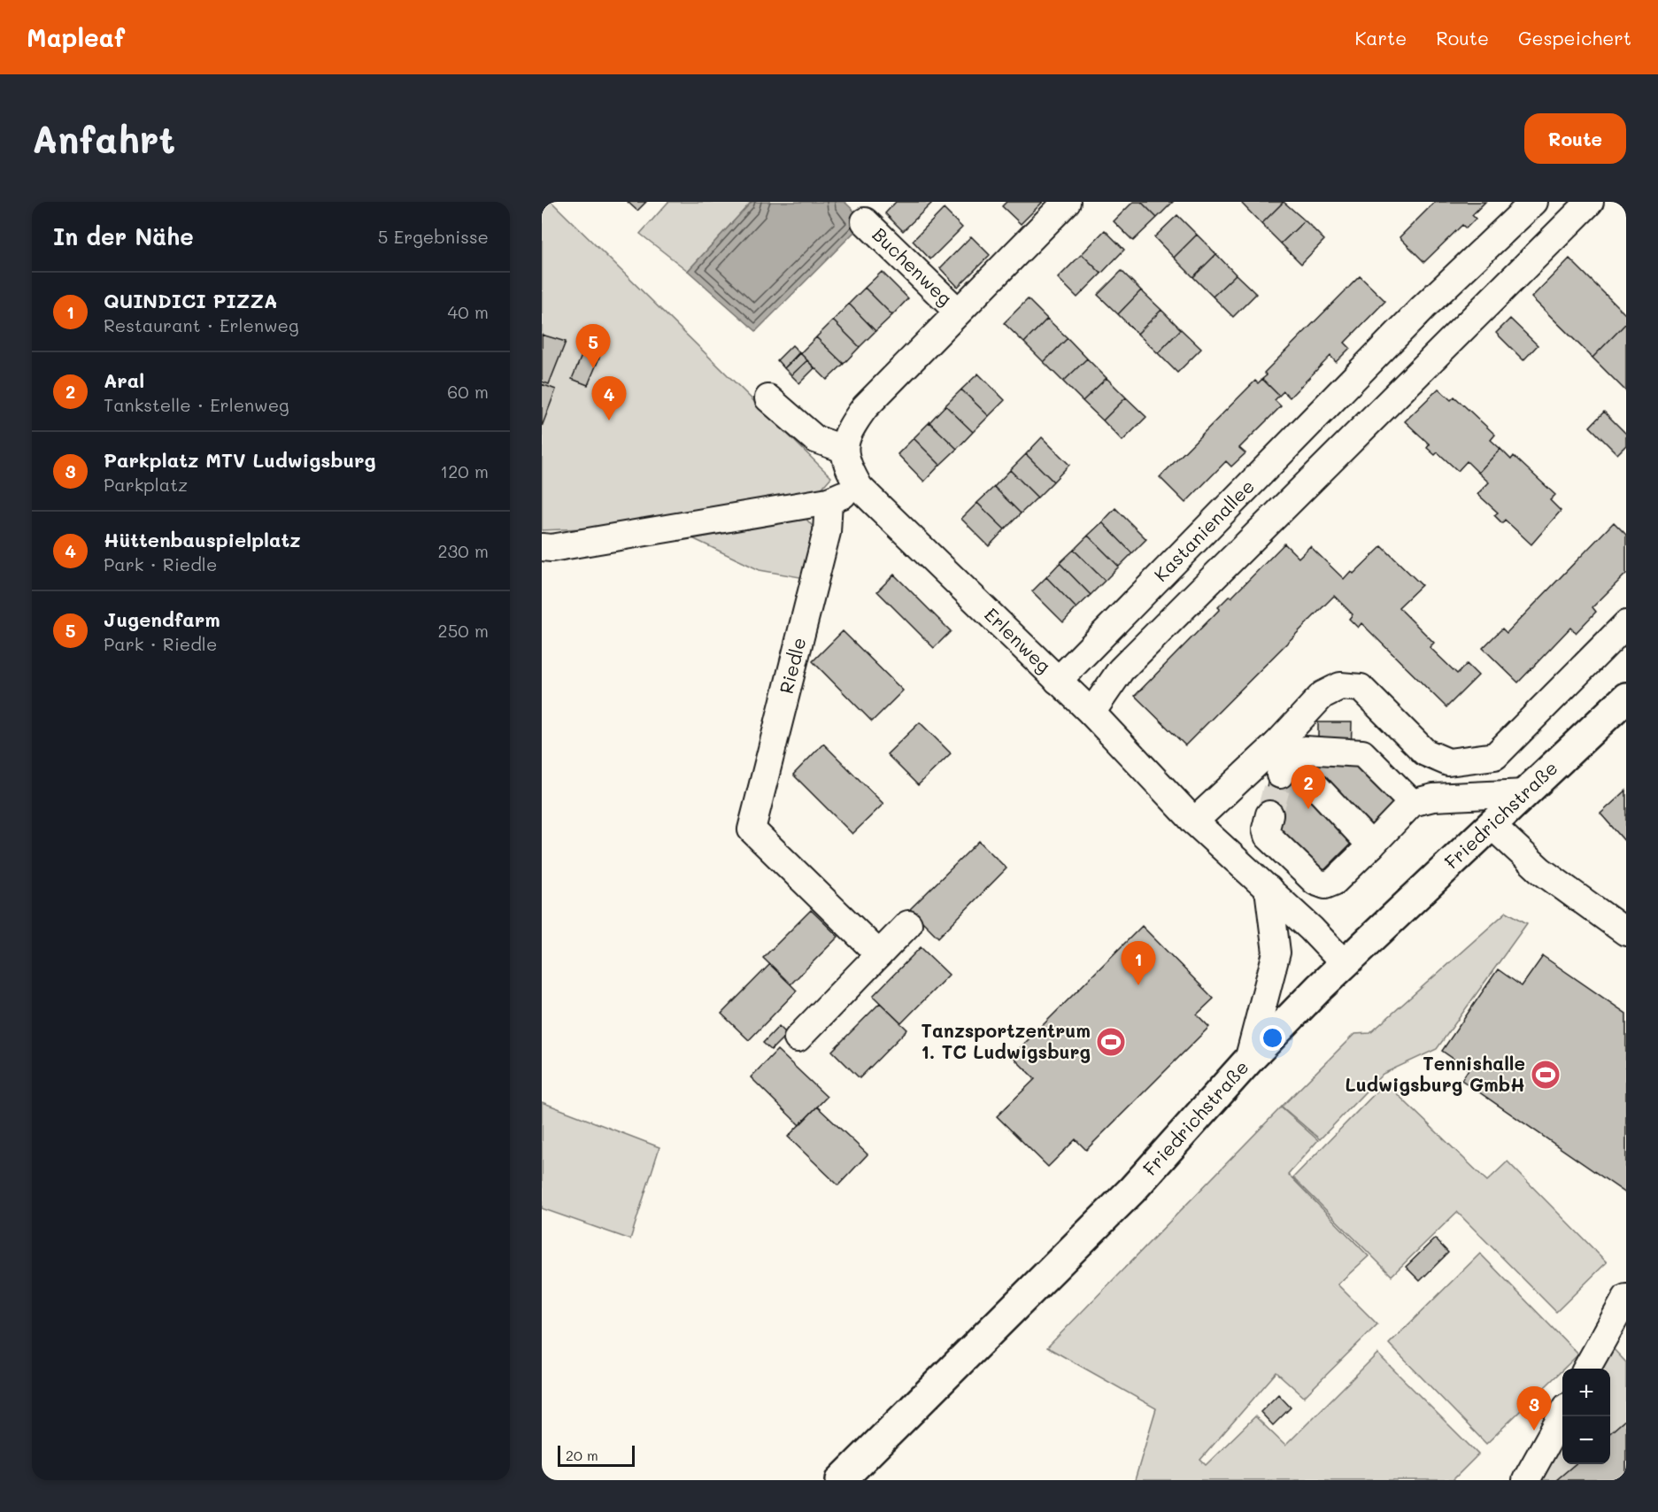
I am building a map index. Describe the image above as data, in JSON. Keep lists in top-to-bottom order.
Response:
{
  "streets": {
    "main road": ["Friedrichstraße"],
    "street": [
      "Buchenweg",
      "Kastanienallee",
      "Erlenweg",
      "Riedle"
    ]
  },
  "crossings": [
    ["Kastanienallee", "Erlenweg"],
    ["Erlenweg", "Friedrichstraße"]
  ],
  "places": {
    "sports": ["Tanzsportzentrum 1. TC Ludwigsburg", "Tennishalle Ludwigsburg GmbH"]
  },
  "scale_bar": "20 m",
  "page": {
    "header": "Mapleaf",
    "nav": ["Karte", "Route", "Gespeichert"],
    "buttons": "Route",
    "title": "Anfahrt",
    "heading": ["In der Nähe", "5 Ergebnisse"],
    "list": [
      {
        "mark": "1",
        "name": "QUINDICI PIZZA",
        "note": "Restaurant · Erlenweg",
        "value": "40 m"
      },
      {
        "mark": "2",
        "name": "Aral",
        "note": "Tankstelle · Erlenweg",
        "value": "60 m"
      },
      {
        "mark": "3",
        "name": "Parkplatz MTV Ludwigsburg",
        "note": "Parkplatz",
        "value": "120 m"
      },
      {
        "mark": "4",
        "name": "Hüttenbauspielplatz",
        "note": "Park · Riedle",
        "value": "230 m"
      },
      {
        "mark": "5",
        "name": "Jugendfarm",
        "note": "Park · Riedle",
        "value": "250 m"
      }
    ],
    "pins": [
      "5",
      "4",
      "2",
      "1",
      "3"
    ],
    "map_buttons": ["+", "−"],
    "scale": "20 m"
  }
}
